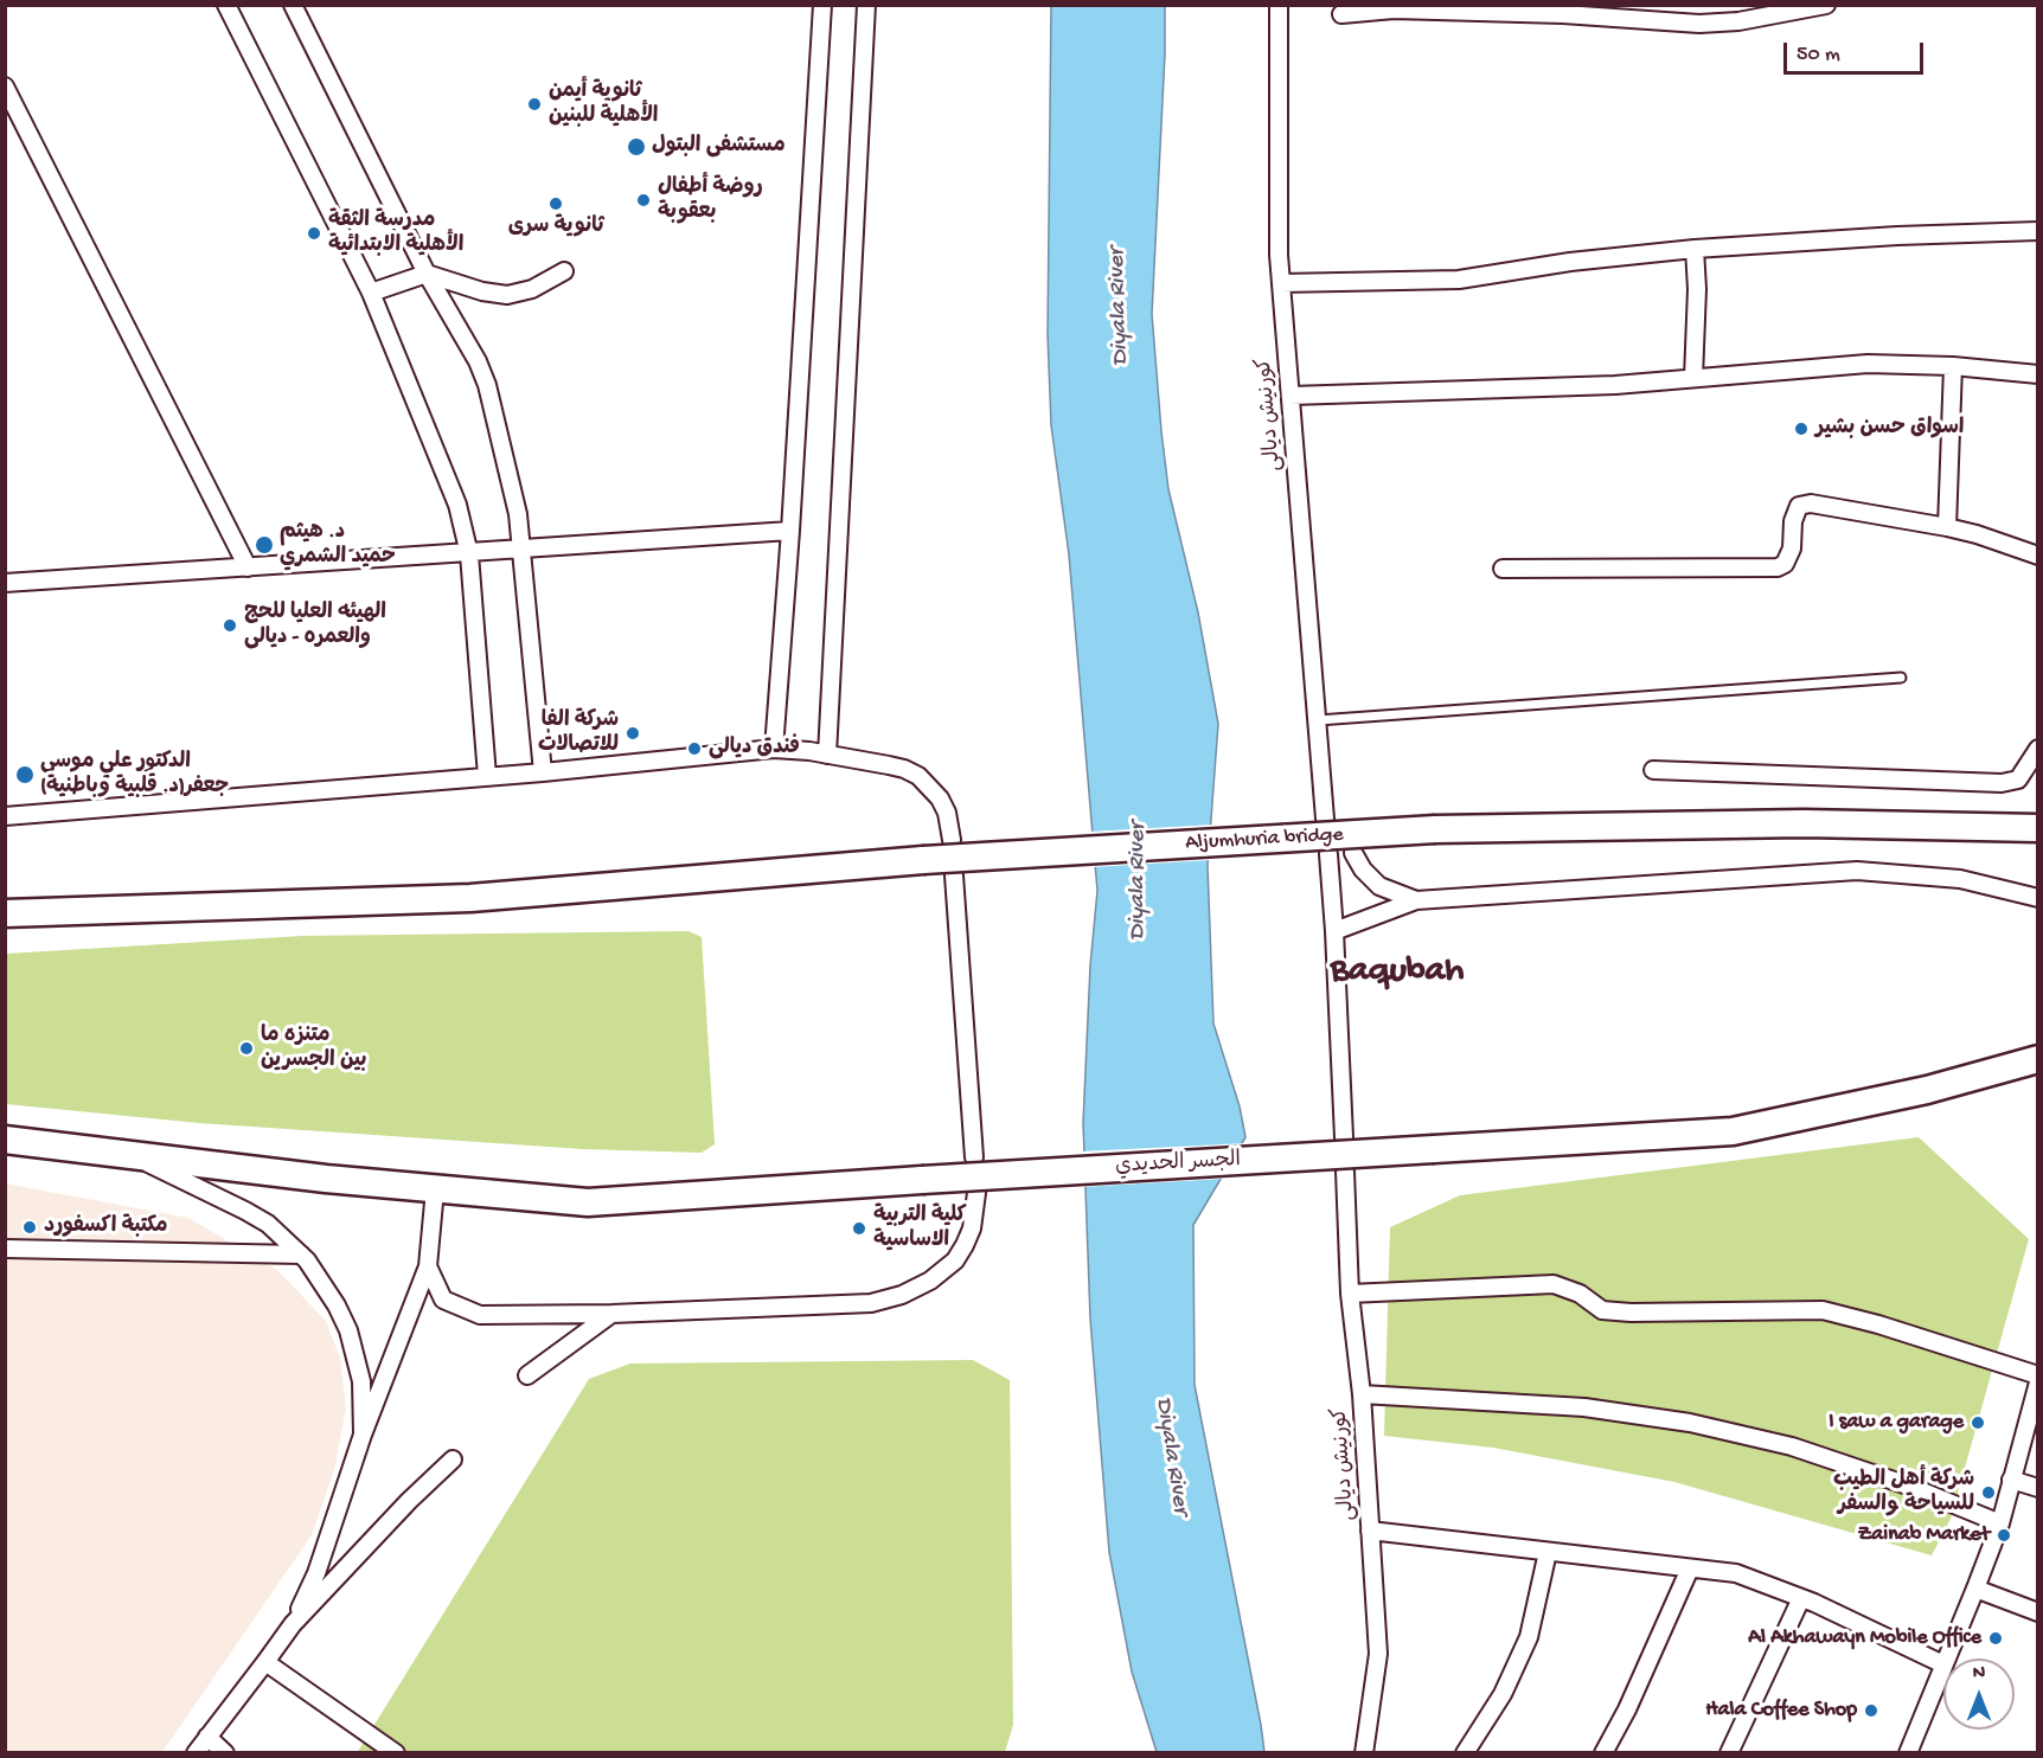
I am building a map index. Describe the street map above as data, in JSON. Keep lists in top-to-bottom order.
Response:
{
  "streets": {
    "main road": ["Aljumhuria bridge", "الجسر الحديدي"],
    "street": ["كورنيش ديالى"]
  },
  "districts": ["Baqubah"],
  "water": ["Diyala River"],
  "places": [
    "ثانوية أيمن الأهلية للبنين",
    "مستشفى البتول",
    "روضة أطفال بعقوبة",
    "ثانوية سرى",
    "مدرسة الثقة الأهلية الابتدائية",
    "اسواق حسن بشير",
    "د. هيثم حميد الشمري",
    "الهيئه العليا للحج والعمره - ديالى",
    "شركة الفا للاتصالات",
    "فندق ديالى",
    "الدكتور علي موسى جعفر(د. قلبية وباطنية)",
    "متنزه ما بين الجسرين",
    "مكتبة اكسفورد",
    "كلية التربية الاساسية",
    "I saw a garage",
    "شركة أهل الطيب للسياحة والسفر",
    "Zainab Market",
    "Al Akhawayn Mobile Office",
    "Hala Coffee Shop"
  ],
  "scale_bar": "50 m",
  "north": "top"
}
